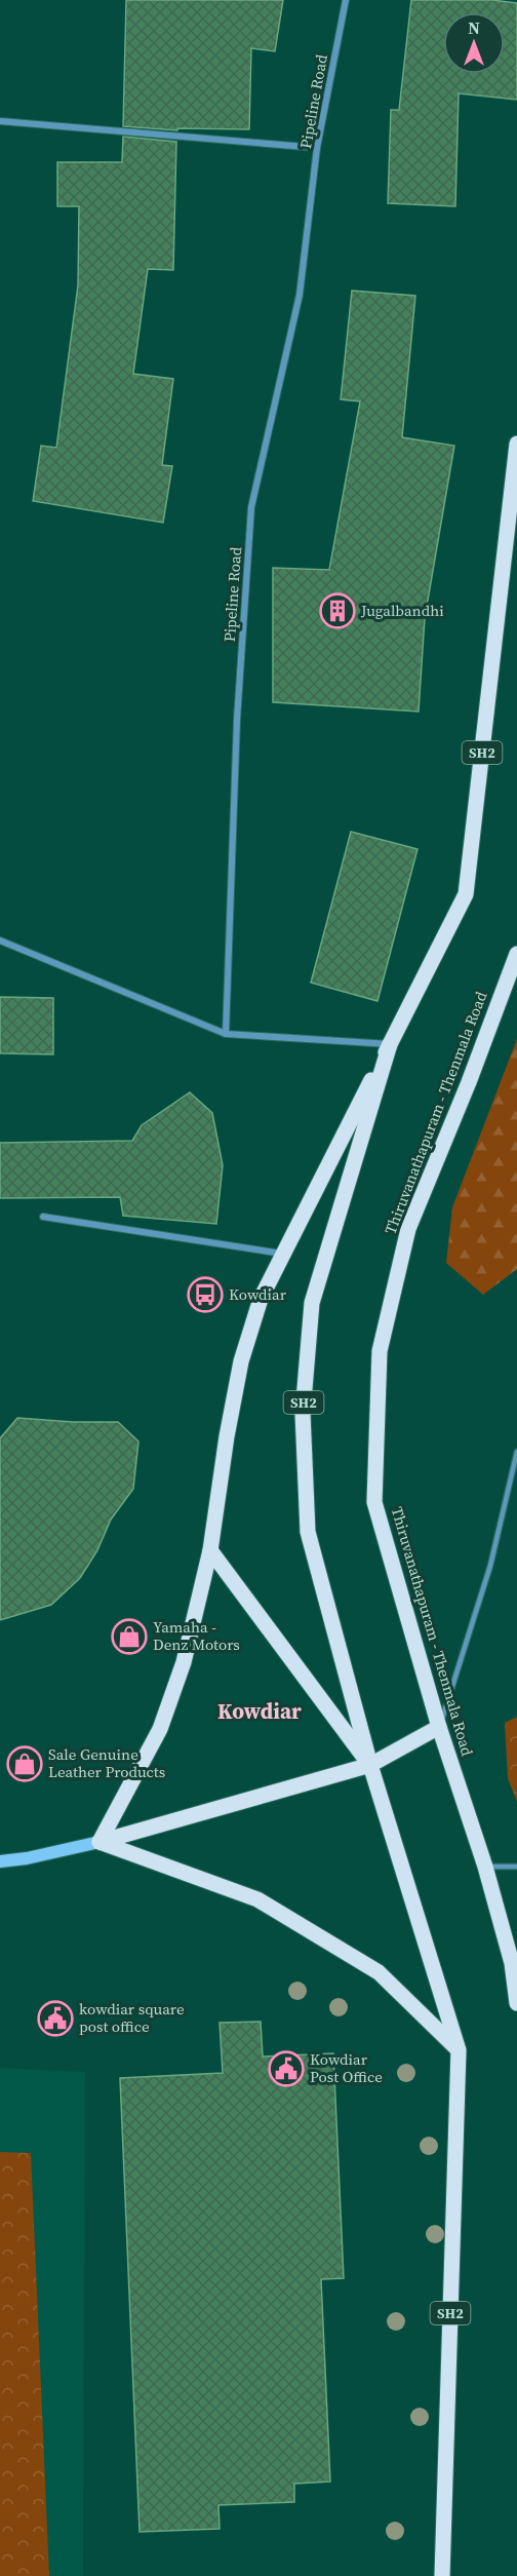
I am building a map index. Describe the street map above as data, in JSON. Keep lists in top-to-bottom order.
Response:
{
  "streets": {
    "main road": ["SH2", "Thiruvanathapuram - Thenmala Road"],
    "street": ["Pipeline Road"]
  },
  "districts": ["Kowdiar"],
  "places": {
    "building": ["Jugalbandhi"],
    "bus stop": ["Kowdiar"],
    "shop": ["Yamaha - Denz Motors", "Sale Genuine Leather Products"],
    "public building": ["kowdiar square post office", "Kowdiar Post Office"]
  },
  "north": "top"
}
